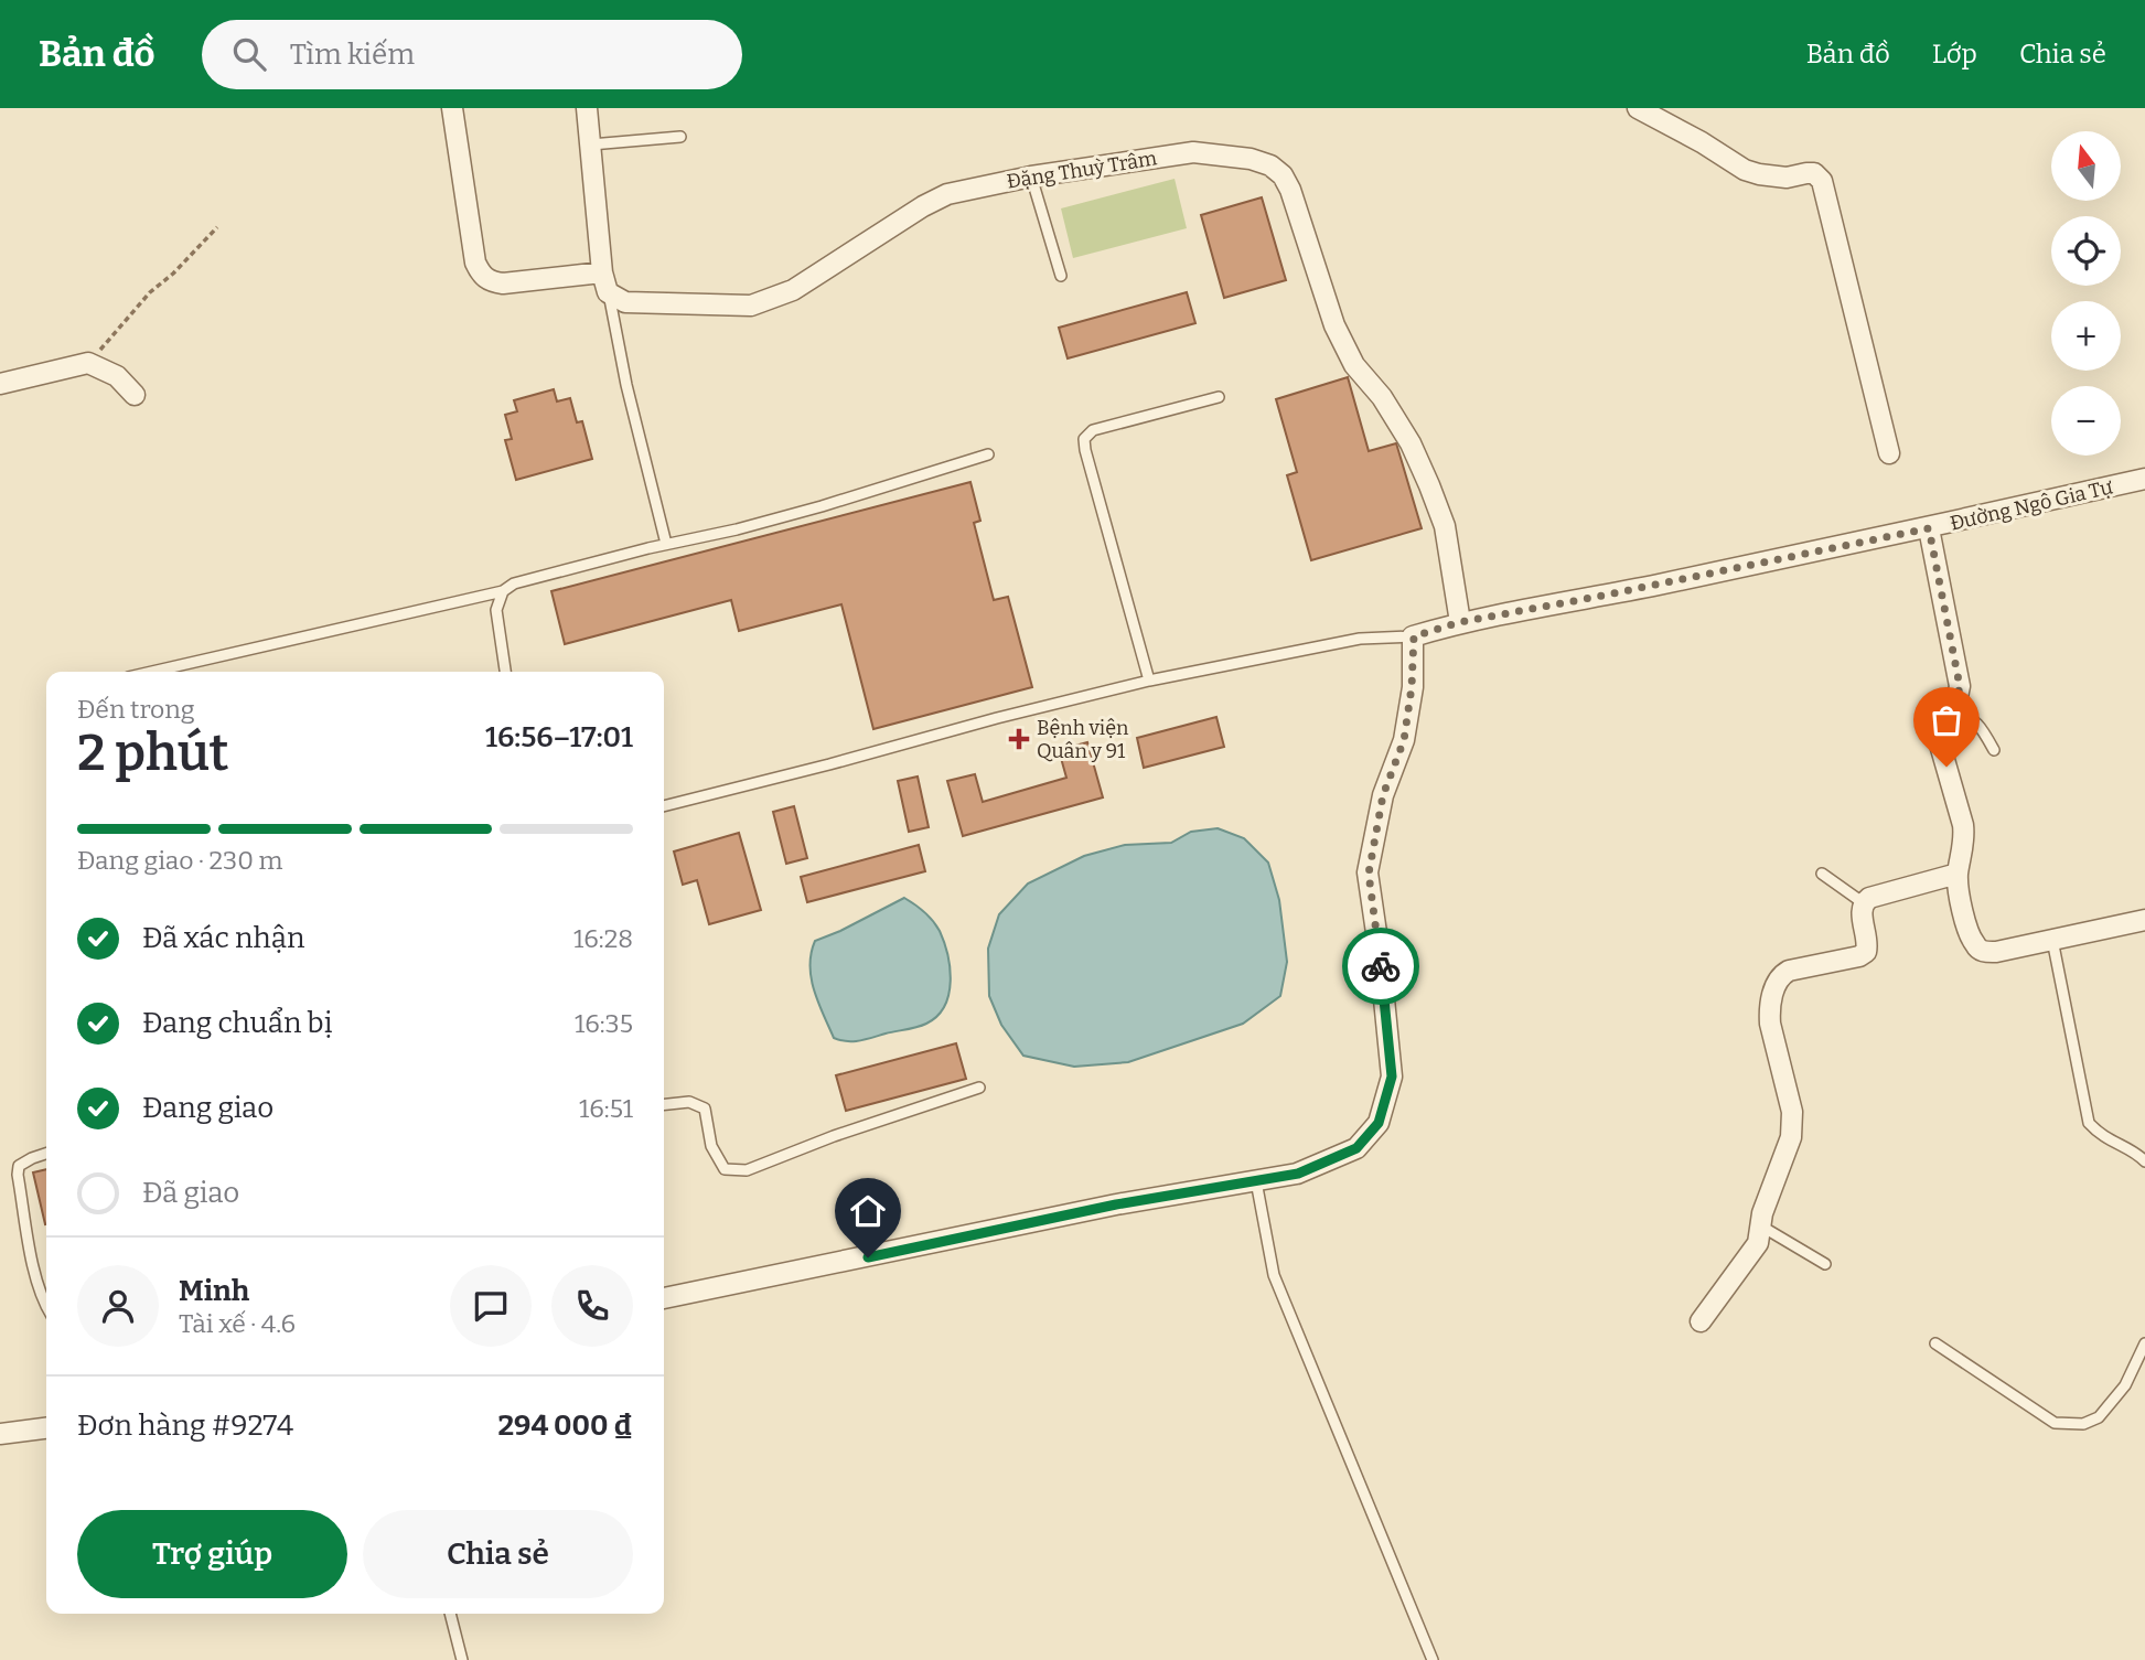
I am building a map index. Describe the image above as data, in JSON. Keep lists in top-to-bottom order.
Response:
{
  "streets": {
    "street": ["Đặng Thuỳ Trâm", "Đường Ngô Gia Tự"]
  },
  "crossings": [
    ["Đặng Thuỳ Trâm", "Đường Ngô Gia Tự"]
  ],
  "places": {
    "health": ["Bệnh viện Quân y 91"]
  },
  "north": "top",
  "page": {
    "header": "Bản đồ",
    "search": "Tìm kiếm",
    "nav": ["Bản đồ", "Lớp", "Chia sẻ"],
    "map_buttons": ["+", "−"],
    "heading": ["2 phút", "Đến trong", "16:56–17:01"],
    "panel": [
      "Minh",
      "Tài xế · 4.6",
      "Đơn hàng #9274",
      "294 000 ₫"
    ],
    "bar": "Đang giao · 230 m",
    "list": [
      ["Đã xác nhận", "16:28"],
      ["Đang chuẩn bị", "16:35"],
      ["Đang giao", "16:51"],
      "Đã giao"
    ],
    "buttons": ["Trợ giúp", "Chia sẻ"]
  }
}
